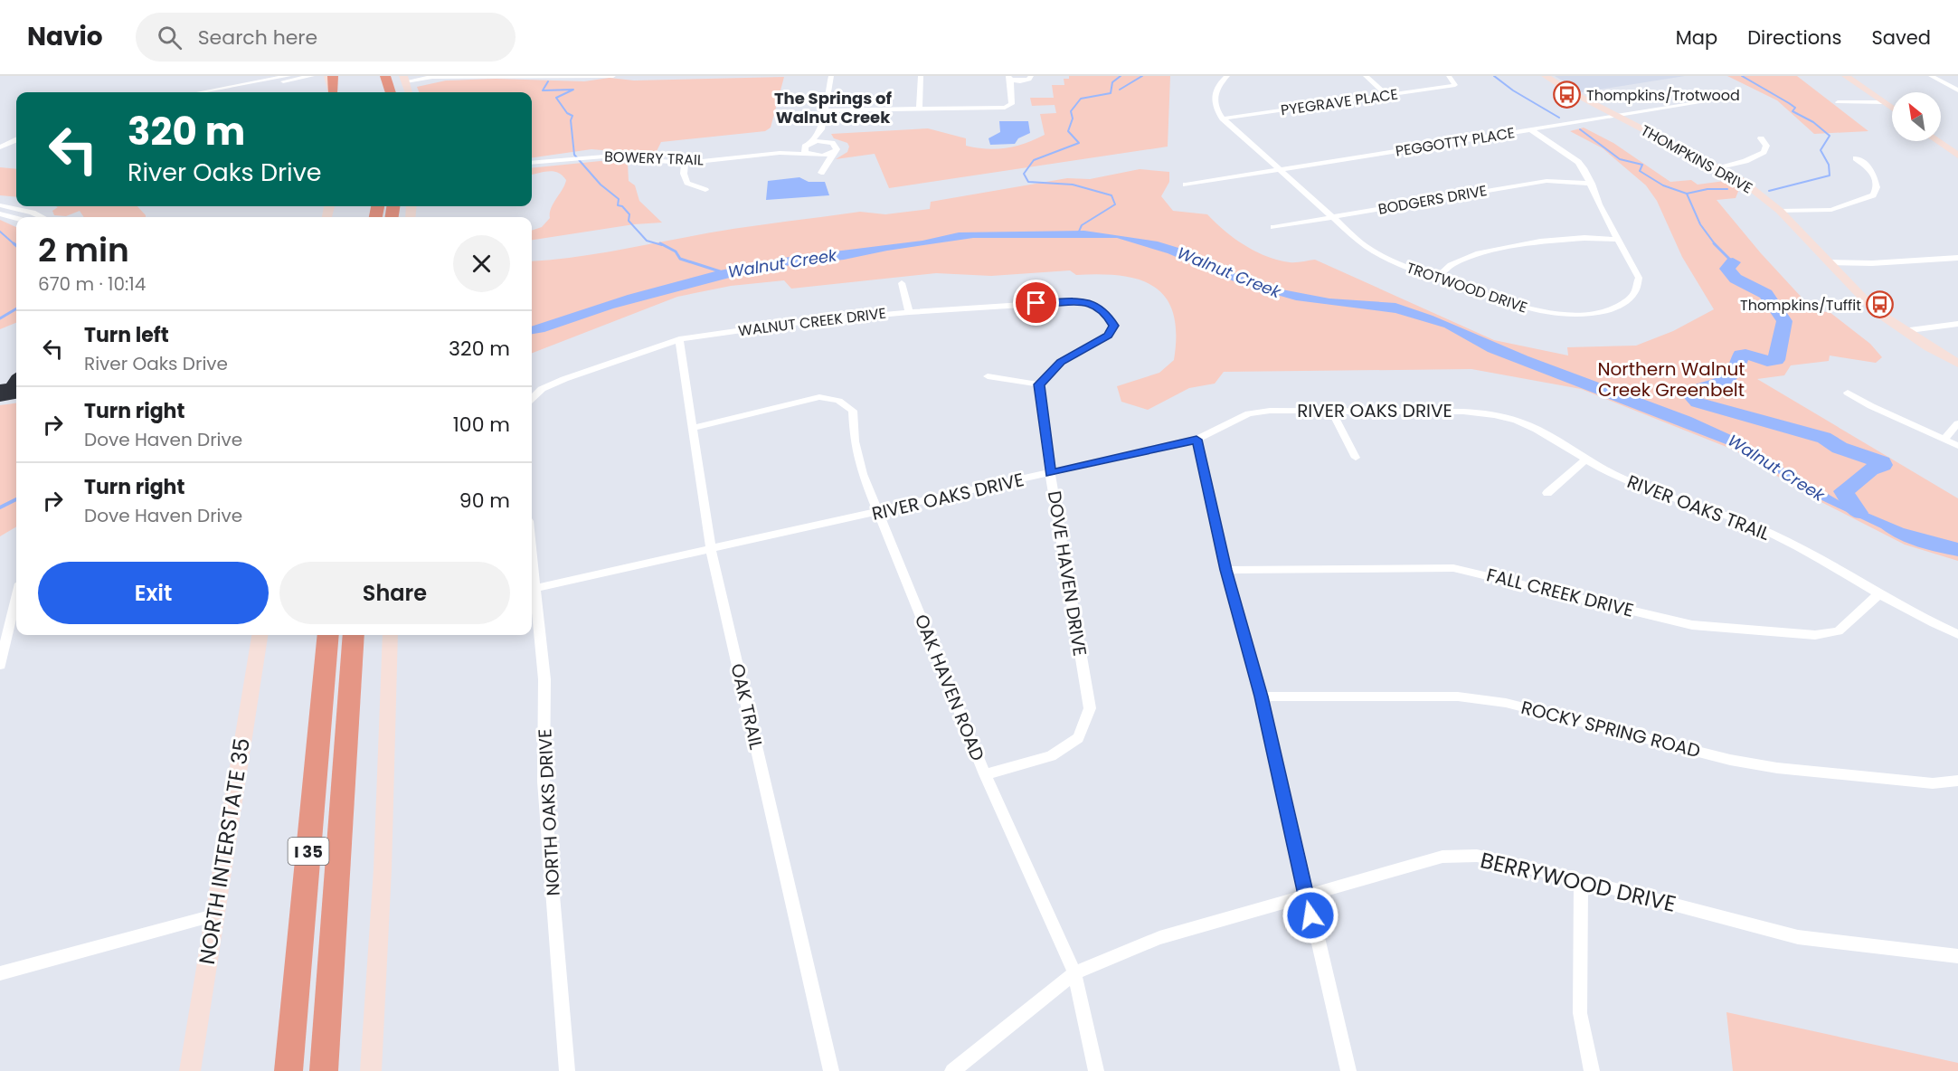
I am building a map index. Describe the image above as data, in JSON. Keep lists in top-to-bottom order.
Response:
{
  "streets": {
    "highway": ["I 35"],
    "street": [
      "PYEGRAVE PLACE",
      "PEGGOTTY PLACE",
      "BOWERY TRAIL",
      "THOMPKINS DRIVE",
      "BODGERS DRIVE",
      "TROTWOOD DRIVE",
      "WALNUT CREEK DRIVE",
      "RIVER OAKS DRIVE",
      "RIVER OAKS TRAIL",
      "DOVE HAVEN DRIVE",
      "FALL CREEK DRIVE",
      "OAK HAVEN ROAD",
      "OAK TRAIL",
      "ROCKY SPRING ROAD",
      "NORTH OAKS DRIVE",
      "NORTH INTERSTATE 35",
      "BERRYWOOD DRIVE"
    ]
  },
  "crossings": [
    ["PYEGRAVE PLACE", "TROTWOOD DRIVE"],
    ["PEGGOTTY PLACE", "THOMPKINS DRIVE"],
    ["PEGGOTTY PLACE", "TROTWOOD DRIVE"],
    ["BODGERS DRIVE", "TROTWOOD DRIVE"],
    ["WALNUT CREEK DRIVE", "DOVE HAVEN DRIVE"],
    ["WALNUT CREEK DRIVE", "OAK TRAIL"],
    ["RIVER OAKS DRIVE", "RIVER OAKS TRAIL"],
    ["RIVER OAKS DRIVE", "DOVE HAVEN DRIVE"],
    ["RIVER OAKS DRIVE", "OAK HAVEN ROAD"],
    ["RIVER OAKS DRIVE", "OAK TRAIL"],
    ["RIVER OAKS TRAIL", "FALL CREEK DRIVE"],
    ["DOVE HAVEN DRIVE", "OAK HAVEN ROAD"],
    ["OAK HAVEN ROAD", "OAK TRAIL"],
    ["OAK HAVEN ROAD", "BERRYWOOD DRIVE"]
  ],
  "districts": ["The Springs of Walnut Creek"],
  "water": ["Walnut Creek"],
  "parks": ["Northern Walnut Creek Greenbelt"],
  "places": {
    "bus stop": ["Thompkins/Trotwood", "Thompkins/Tuffit"]
  },
  "north": "top left",
  "page": {
    "header": "Navio",
    "search": "Search here",
    "nav": ["Map", "Directions", "Saved"],
    "turn": ["320 m", "River Oaks Drive"],
    "heading": ["2 min", "670 m · 10:14"],
    "list": [
      {
        "name": "Turn left",
        "note": "River Oaks Drive",
        "value": "320 m"
      },
      {
        "name": "Turn right",
        "note": "Dove Haven Drive",
        "value": "100 m"
      },
      {
        "name": "Turn right",
        "note": "Dove Haven Drive",
        "value": "90 m"
      }
    ],
    "buttons": ["Exit", "Share"]
  }
}
